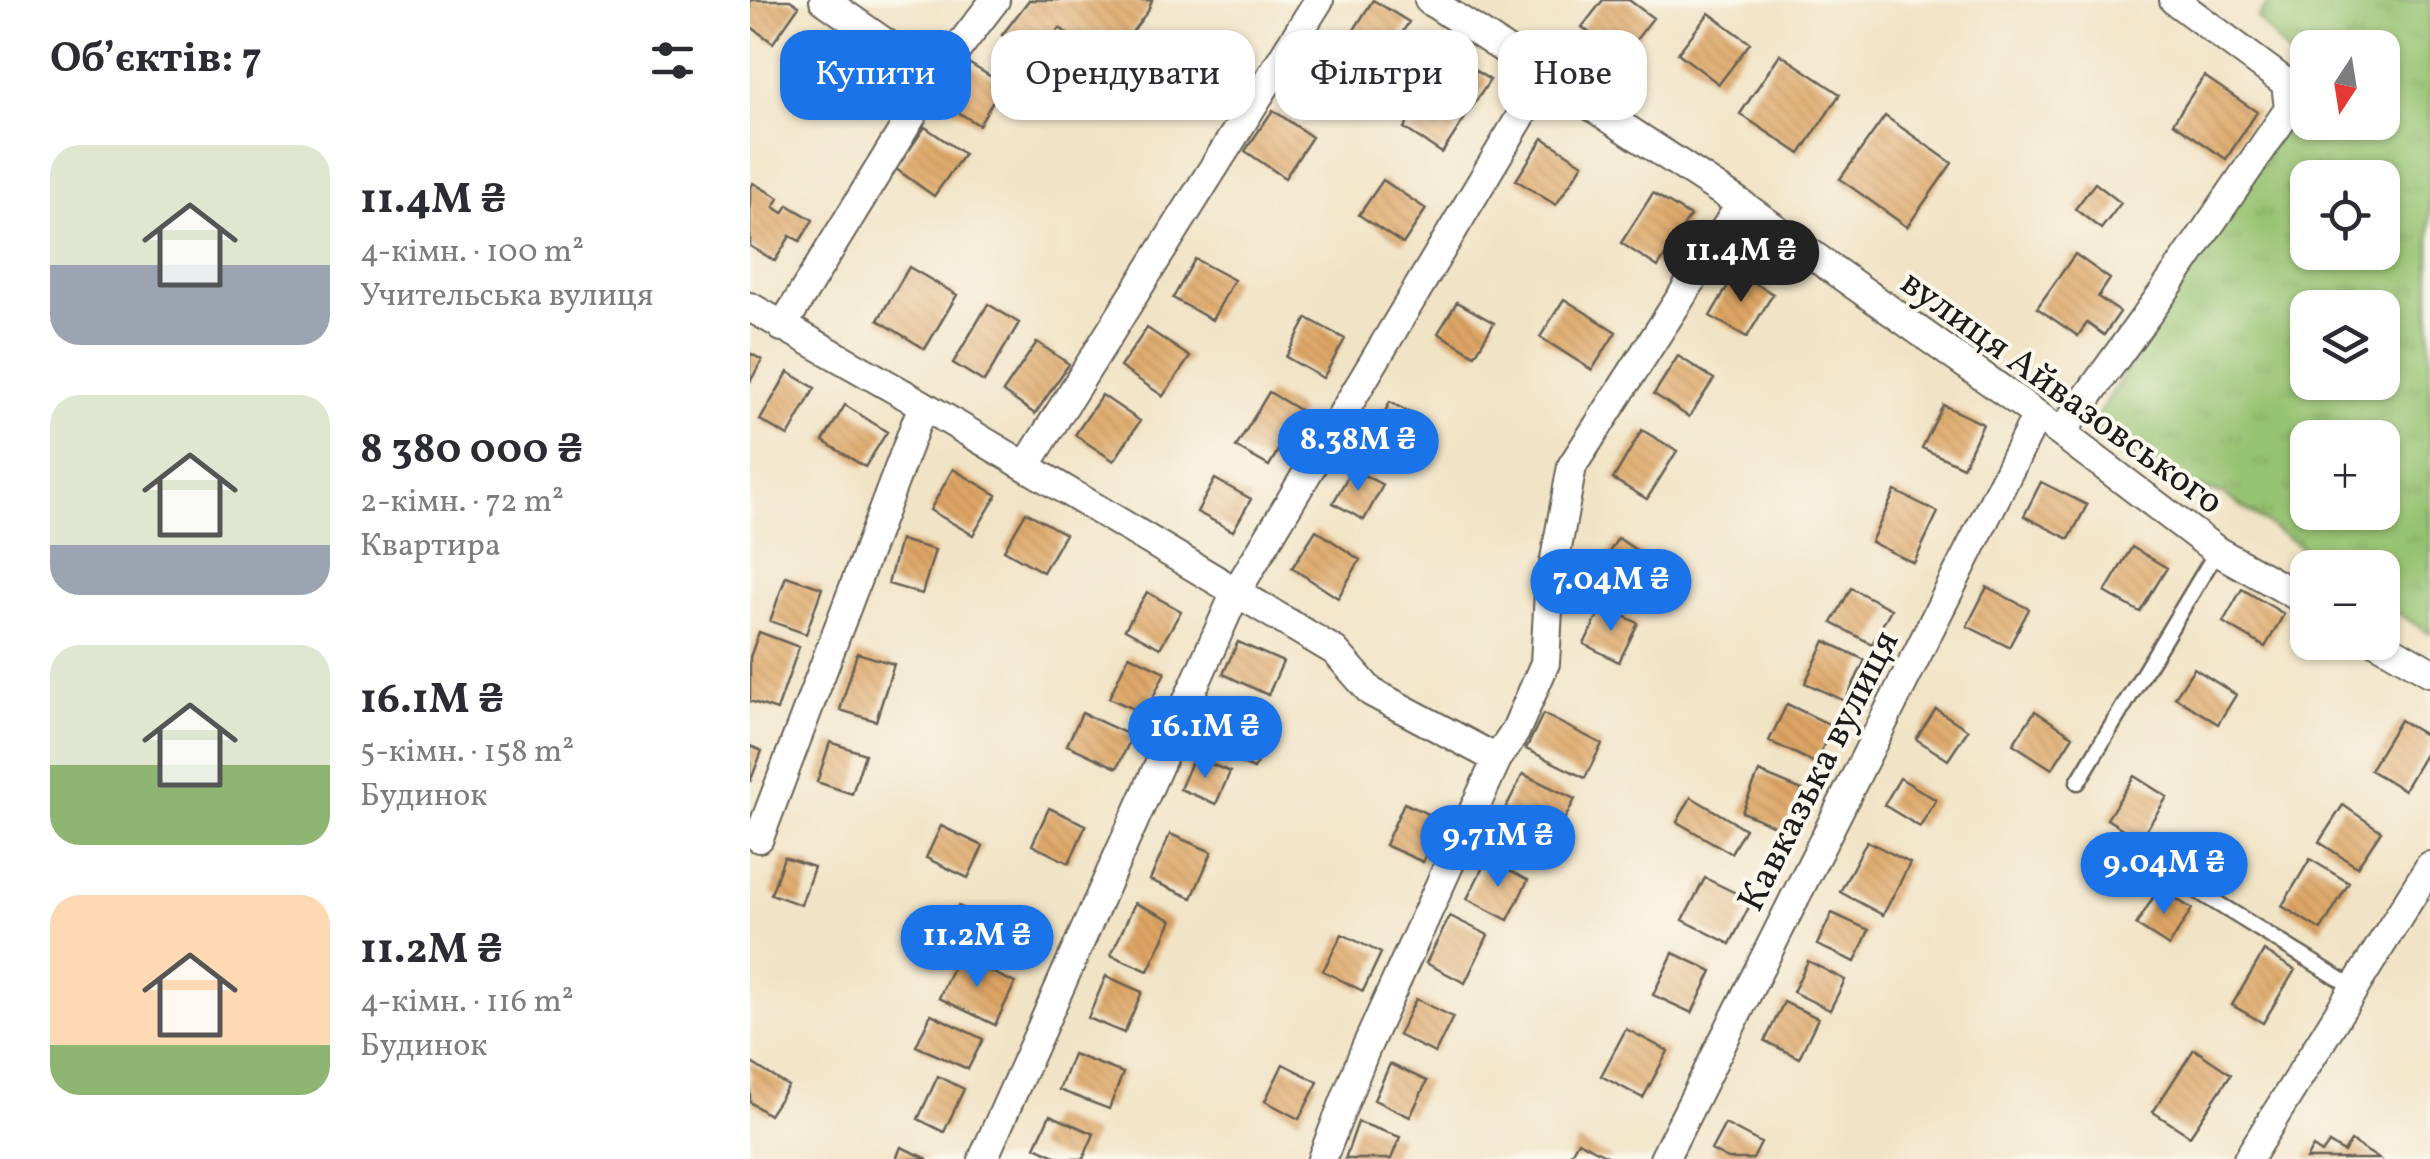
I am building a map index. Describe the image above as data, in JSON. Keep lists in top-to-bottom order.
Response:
{
  "streets": {
    "street": ["вулиця Айвазовського", "Кавказька вулиця"]
  },
  "crossings": [
    ["вулиця Айвазовського", "Кавказька вулиця"]
  ],
  "north": "bottom",
  "page": {
    "heading": "Об’єктів: 7",
    "map_buttons": ["+", "−"],
    "chip": [
      "Купити",
      "Орендувати",
      "Фільтри",
      "Нове"
    ],
    "list": [
      {
        "name": "11.4M ₴",
        "note": "4-кімн. · 100 m² · Учительська вулиця"
      },
      {
        "name": "8 380 000 ₴",
        "note": "2-кімн. · 72 m² · Квартира"
      },
      {
        "name": "16.1M ₴",
        "note": "5-кімн. · 158 m² · Будинок"
      },
      {
        "name": "11.2M ₴",
        "note": "4-кімн. · 116 m² · Будинок"
      }
    ],
    "price": [
      "11.4M ₴",
      "8.38M ₴",
      "7.04M ₴",
      "16.1M ₴",
      "9.71M ₴",
      "9.04M ₴",
      "11.2M ₴"
    ]
  }
}
